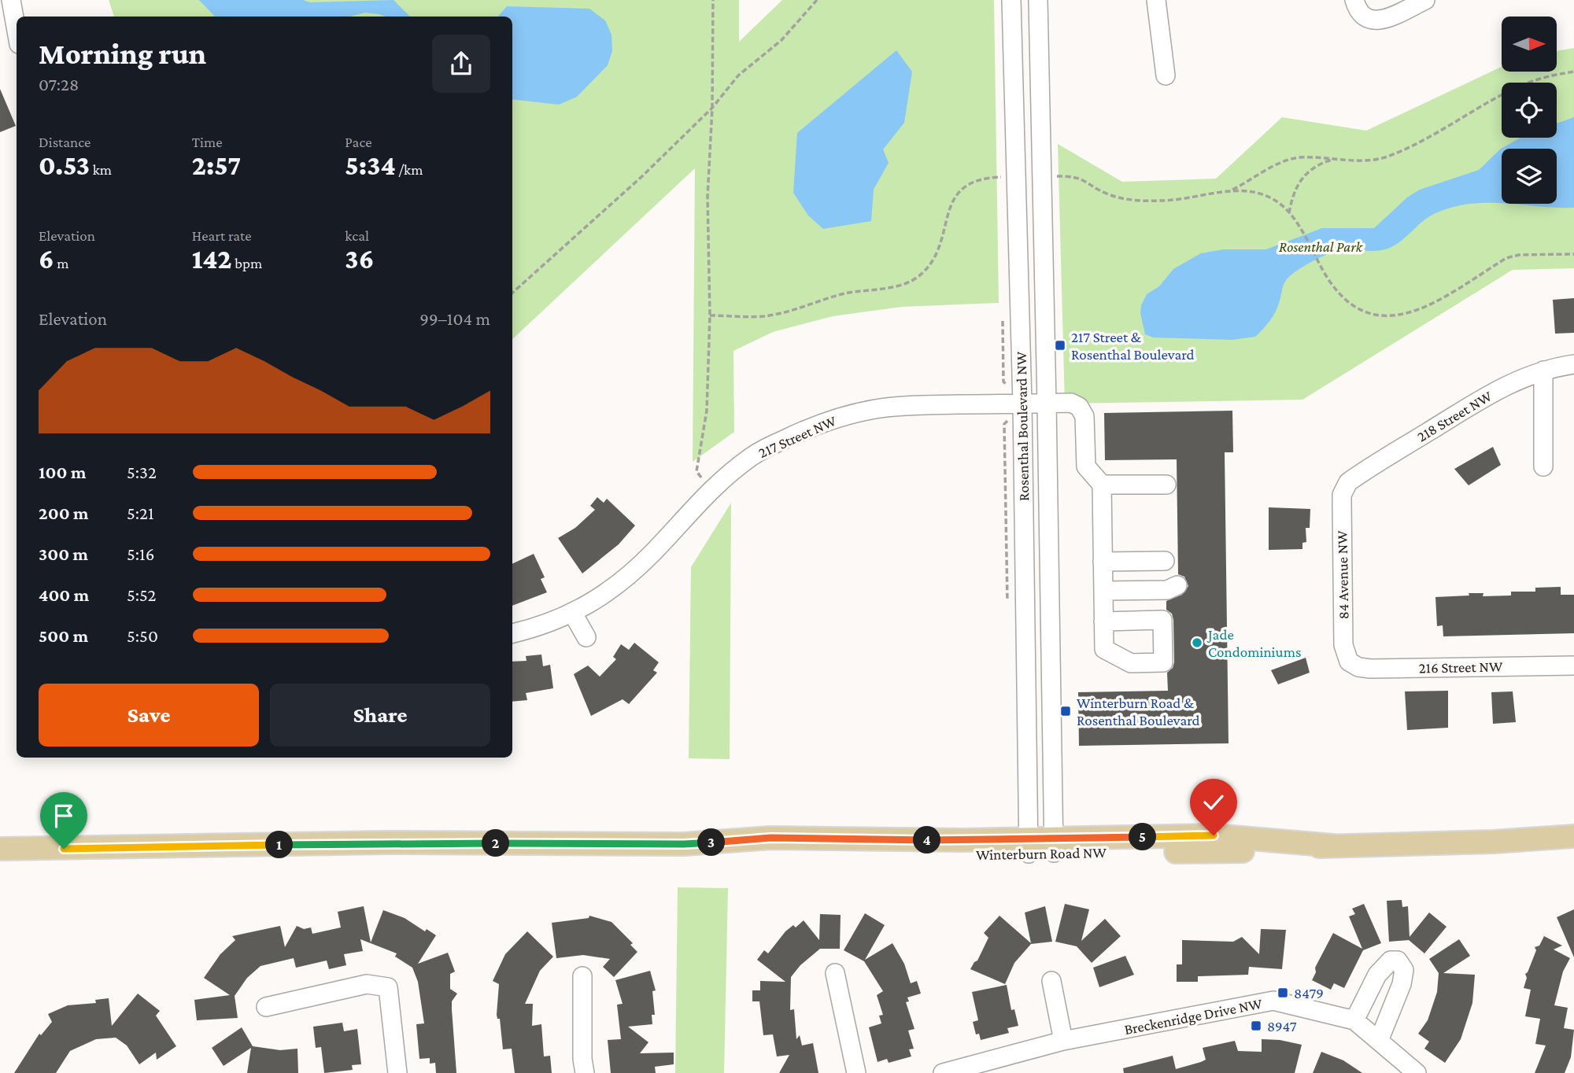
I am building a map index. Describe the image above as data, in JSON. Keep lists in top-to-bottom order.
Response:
{
  "streets": {
    "main road": ["Winterburn Road NW"],
    "street": [
      "218 Street NW",
      "Rosenthal Boulevard NW",
      "217 Street NW",
      "84 Avenue NW",
      "216 Street NW",
      "Breckenridge Drive NW"
    ]
  },
  "crossings": [
    ["218 Street NW", "84 Avenue NW"],
    ["Rosenthal Boulevard NW", "217 Street NW"],
    ["Rosenthal Boulevard NW", "Winterburn Road NW"],
    ["84 Avenue NW", "216 Street NW"]
  ],
  "parks": ["Rosenthal Park"],
  "places": {
    "transit": [
      "217 Street & Rosenthal Boulevard",
      "Winterburn Road & Rosenthal Boulevard",
      "8479",
      "8947"
    ],
    "other": ["Jade Condominiums"]
  },
  "north": "right",
  "page": {
    "heading": ["Morning run", "07:28"],
    "stats": [
      ["Distance", "0.53 km"],
      ["Time", "2:57"],
      ["Pace", "5:34 /km"],
      ["Elevation", "6 m"],
      ["Heart rate", "142 bpm"],
      ["kcal", "36"]
    ],
    "chart": ["Elevation", "99–104 m"],
    "list": [
      {
        "name": "100 m",
        "note": "5:32"
      },
      {
        "name": "200 m",
        "note": "5:21"
      },
      {
        "name": "300 m",
        "note": "5:16"
      },
      {
        "name": "400 m",
        "note": "5:52"
      },
      {
        "name": "500 m",
        "note": "5:50"
      }
    ],
    "buttons": ["Save", "Share"],
    "pins": [
      "5",
      "4",
      "3",
      "2",
      "1"
    ]
  }
}
